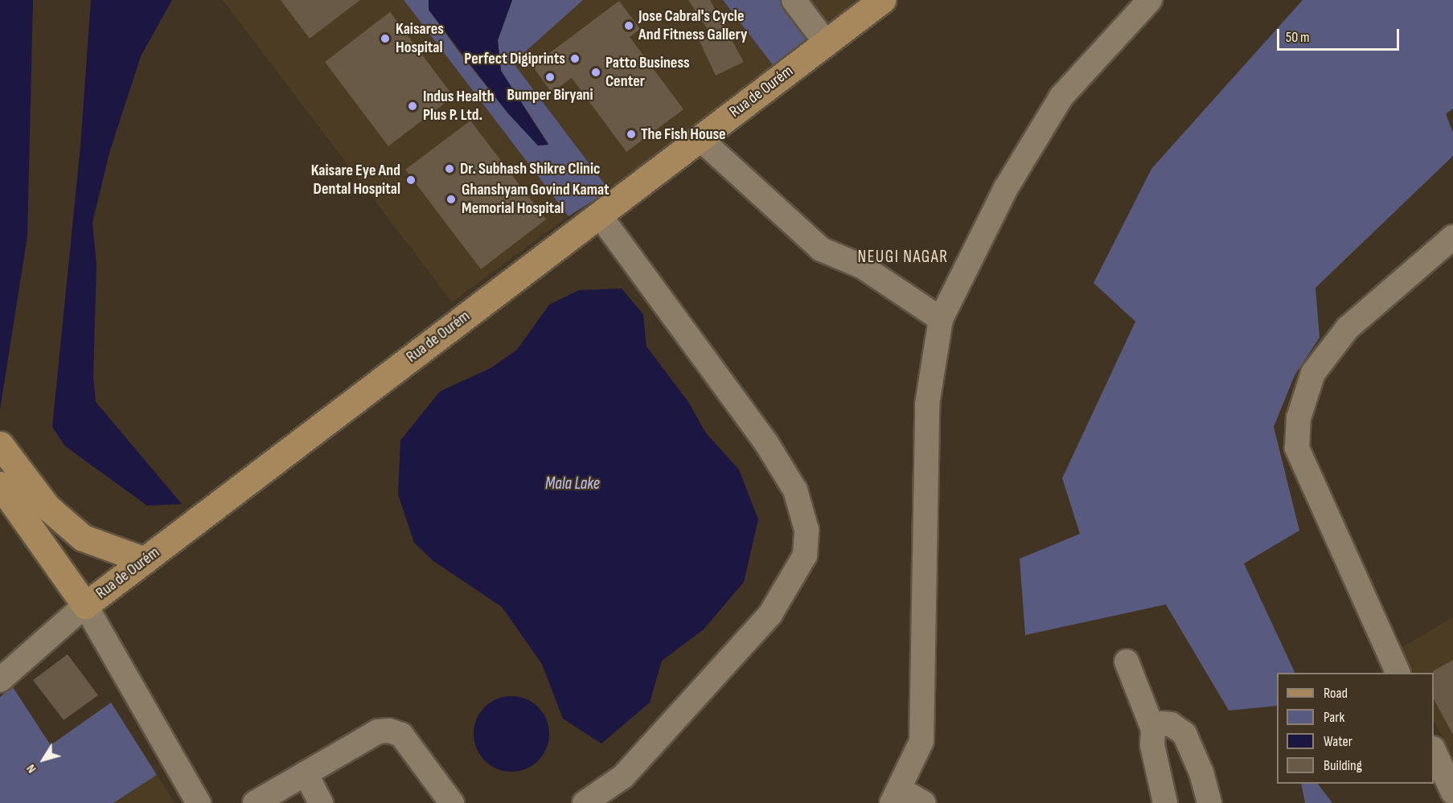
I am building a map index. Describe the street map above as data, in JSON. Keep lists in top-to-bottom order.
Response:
{
  "streets": {
    "main road": ["Rua de Ourém"]
  },
  "districts": ["NEUGI NAGAR"],
  "water": ["Mala Lake"],
  "places": [
    "Jose Cabral's Cycle And Fitness Gallery",
    "Kaisares Hospital",
    "Perfect Digiprints",
    "Patto Business Center",
    "Bumper Biryani",
    "Indus Health Plus P. Ltd.",
    "The Fish House",
    "Dr. Subhash Shikre Clinic",
    "Kaisare Eye And Dental Hospital",
    "Ghanshyam Govind Kamat Memorial Hospital"
  ],
  "legend": [
    "Road",
    "Park",
    "Water",
    "Building"
  ],
  "scale_bar": "50 m",
  "north": "bottom left"
}
